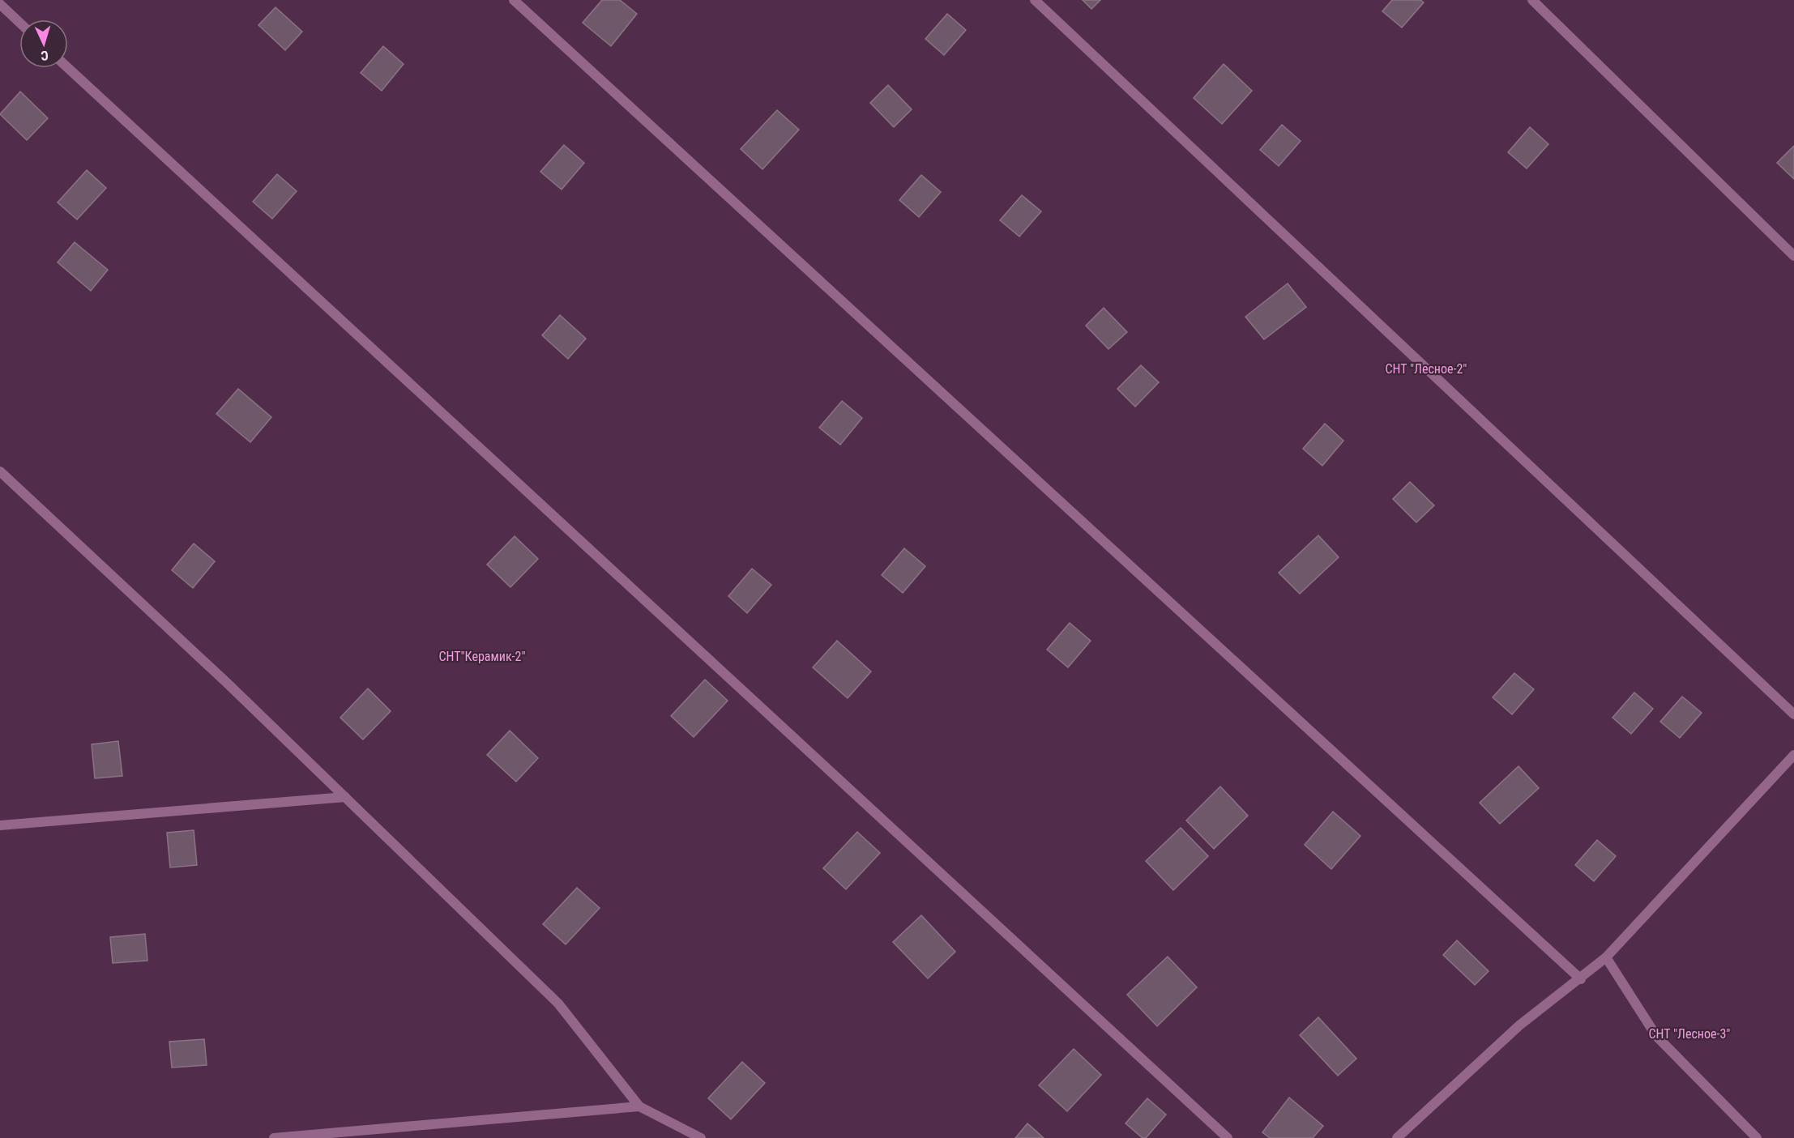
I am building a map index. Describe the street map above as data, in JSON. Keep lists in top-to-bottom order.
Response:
{
  "parks": ["СНТ \"Лесное-2\"", "СНТ\"Керамик-2\"", "СНТ \"Лесное-3\""],
  "north": "bottom"
}
